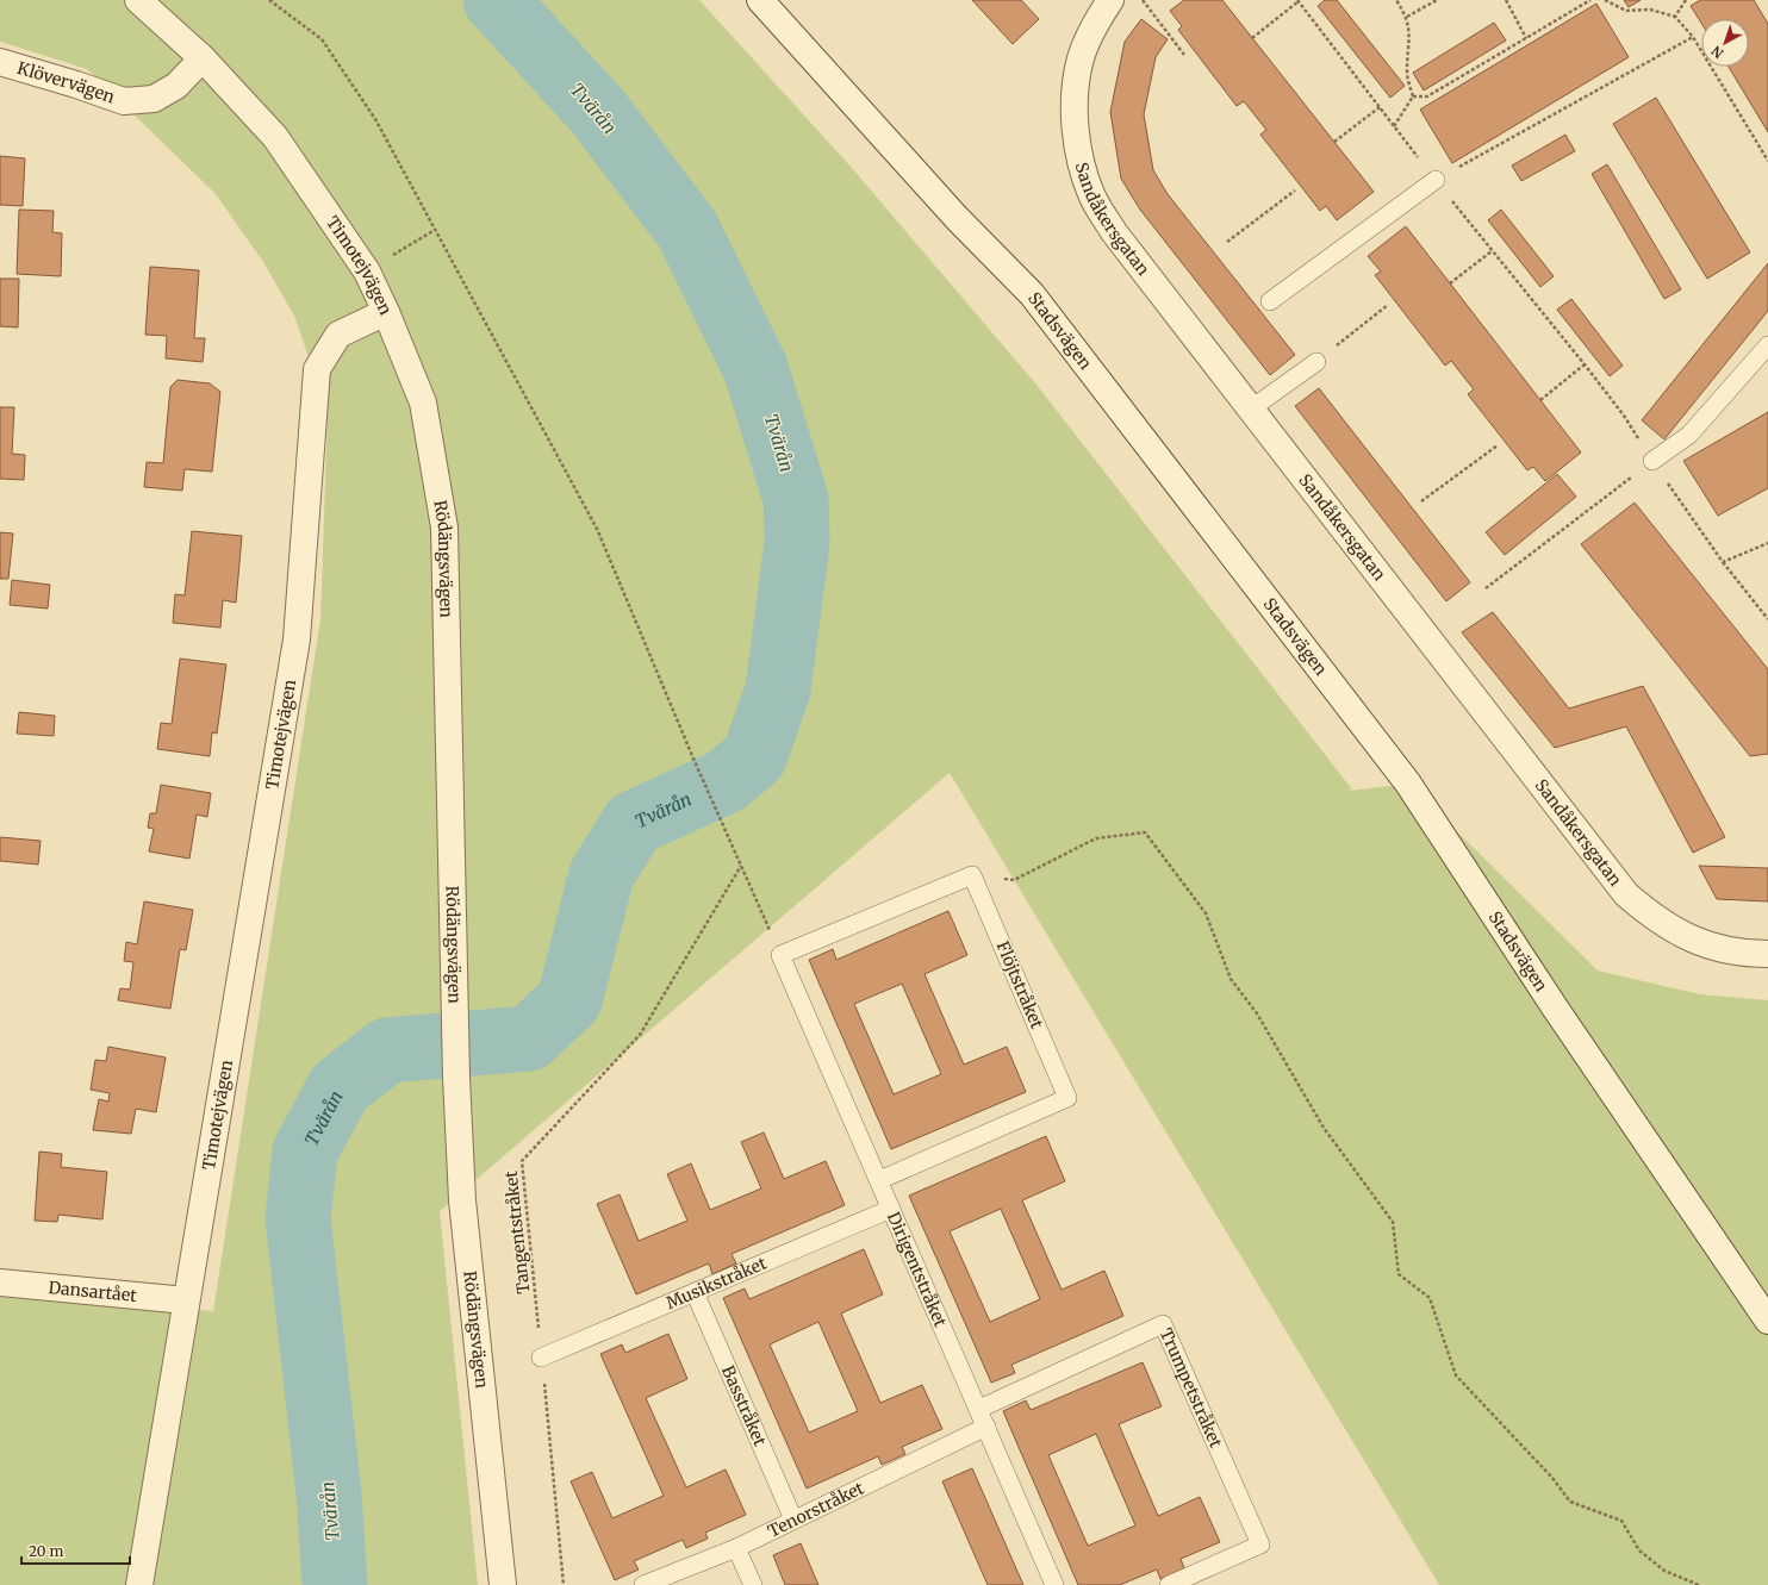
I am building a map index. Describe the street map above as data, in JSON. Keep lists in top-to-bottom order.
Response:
{
  "streets": {
    "street": [
      "Klövervägen",
      "Sandåkersgatan",
      "Timotejvägen",
      "Stadsvägen",
      "Rödängsvägen",
      "Dansartået"
    ],
    "lane": [
      "Flöjtstråket",
      "Dirigentstråket",
      "Musikstråket",
      "Trumpetstråket",
      "Basstråket",
      "Tenorstråket"
    ],
    "path": ["Tangentstråket"]
  },
  "crossings": [
    ["Klövervägen", "Timotejvägen"],
    ["Timotejvägen", "Rödängsvägen"],
    ["Timotejvägen", "Dansartået"],
    ["Flöjtstråket", "Dirigentstråket"],
    ["Tangentstråket", "Musikstråket"],
    ["Dirigentstråket", "Musikstråket"],
    ["Dirigentstråket", "Trumpetstråket"],
    ["Dirigentstråket", "Tenorstråket"],
    ["Musikstråket", "Basstråket"],
    ["Basstråket", "Tenorstråket"]
  ],
  "water": ["Tvärån"],
  "scale_bar": "20 m",
  "north": "bottom left"
}
